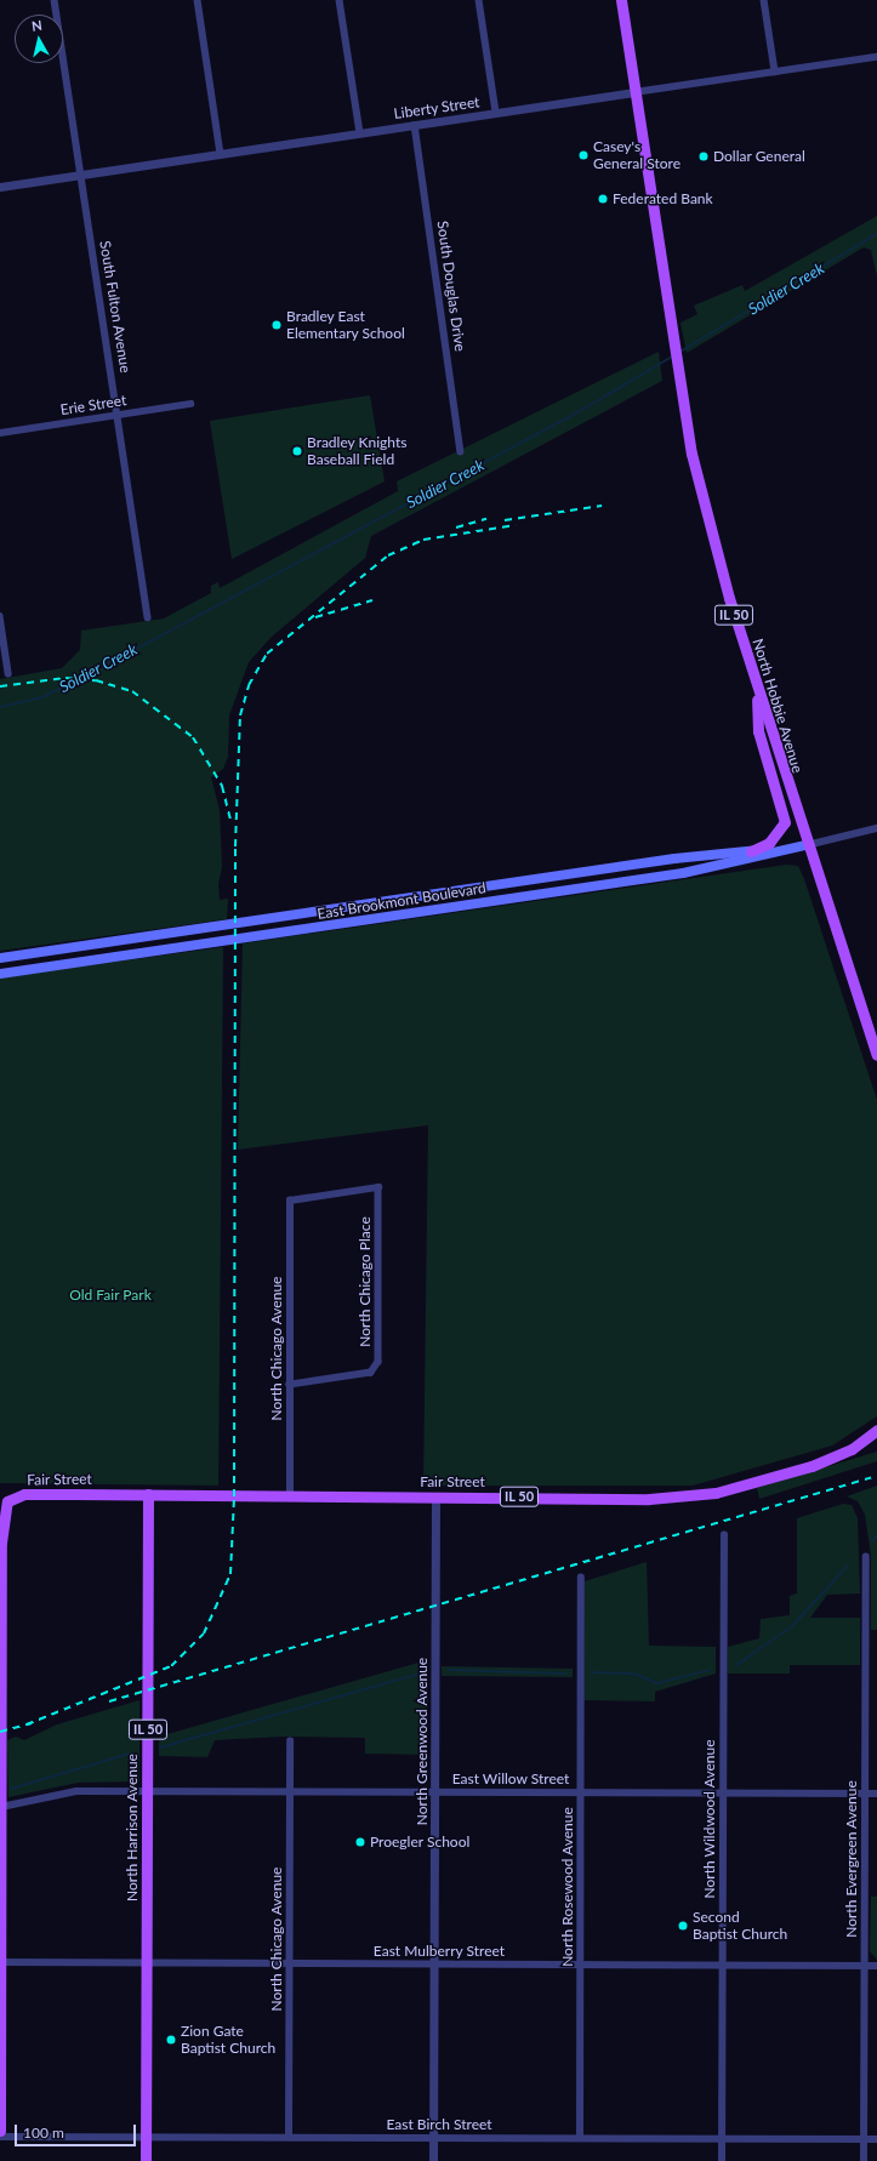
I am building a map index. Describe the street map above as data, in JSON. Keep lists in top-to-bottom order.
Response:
{
  "streets": {
    "main road": [
      "IL 50",
      "North Hobbie Avenue",
      "East Brookmont Boulevard",
      "Fair Street",
      "North Harrison Avenue"
    ],
    "street": [
      "Liberty Street",
      "South Douglas Drive",
      "South Fulton Avenue",
      "Erie Street",
      "North Chicago Place",
      "North Chicago Avenue",
      "North Greenwood Avenue",
      "East Willow Street",
      "North Wildwood Avenue",
      "North Evergreen Avenue",
      "North Rosewood Avenue",
      "East Mulberry Street",
      "East Birch Street"
    ]
  },
  "crossings": [
    ["Liberty Street", "South Douglas Drive"],
    ["Liberty Street", "South Fulton Avenue"],
    ["Liberty Street", "IL 50"],
    ["Liberty Street", "North Hobbie Avenue"],
    ["South Fulton Avenue", "Erie Street"],
    ["IL 50", "North Hobbie Avenue"],
    ["IL 50", "Fair Street"],
    ["IL 50", "East Willow Street"],
    ["IL 50", "East Mulberry Street"],
    ["North Hobbie Avenue", "East Brookmont Boulevard"],
    ["North Chicago Place", "North Chicago Avenue"],
    ["North Chicago Avenue", "Fair Street"],
    ["North Chicago Avenue", "East Willow Street"],
    ["North Chicago Avenue", "East Mulberry Street"],
    ["North Chicago Avenue", "East Birch Street"],
    ["Fair Street", "North Greenwood Avenue"],
    ["Fair Street", "North Harrison Avenue"],
    ["North Greenwood Avenue", "East Willow Street"],
    ["North Greenwood Avenue", "East Mulberry Street"],
    ["North Greenwood Avenue", "East Birch Street"],
    ["East Willow Street", "North Wildwood Avenue"],
    ["East Willow Street", "North Harrison Avenue"],
    ["East Willow Street", "North Evergreen Avenue"],
    ["East Willow Street", "North Rosewood Avenue"],
    ["North Wildwood Avenue", "East Mulberry Street"],
    ["North Wildwood Avenue", "East Birch Street"],
    ["North Harrison Avenue", "East Mulberry Street"],
    ["North Harrison Avenue", "East Birch Street"],
    ["North Evergreen Avenue", "East Mulberry Street"],
    ["North Evergreen Avenue", "East Birch Street"],
    ["North Rosewood Avenue", "East Mulberry Street"],
    ["North Rosewood Avenue", "East Birch Street"]
  ],
  "water": ["Soldier Creek"],
  "parks": ["Old Fair Park"],
  "places": [
    "Casey's General Store",
    "Dollar General",
    "Federated Bank",
    "Bradley East Elementary School",
    "Bradley Knights Baseball Field",
    "Proegler School",
    "Second Baptist Church",
    "Zion Gate Baptist Church"
  ],
  "scale_bar": "100 m",
  "north": "top"
}
